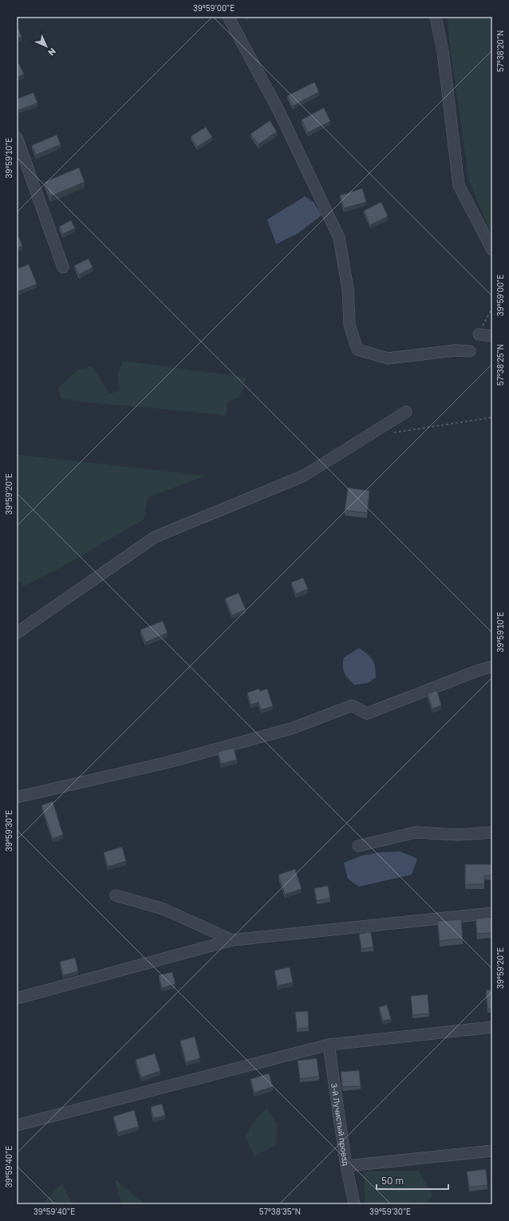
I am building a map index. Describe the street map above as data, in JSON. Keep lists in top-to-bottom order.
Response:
{
  "streets": {
    "street": ["3-й Лучистый проезд"]
  },
  "scale_bar": "50 m",
  "north": "bottom right",
  "coordinates": [
    "39°59'00\"E",
    "57°38'20\"N",
    "39°59'10\"E",
    "57°38'25\"N",
    "39°59'20\"E",
    "39°59'30\"E",
    "39°59'40\"E",
    "57°38'35\"N"
  ]
}
